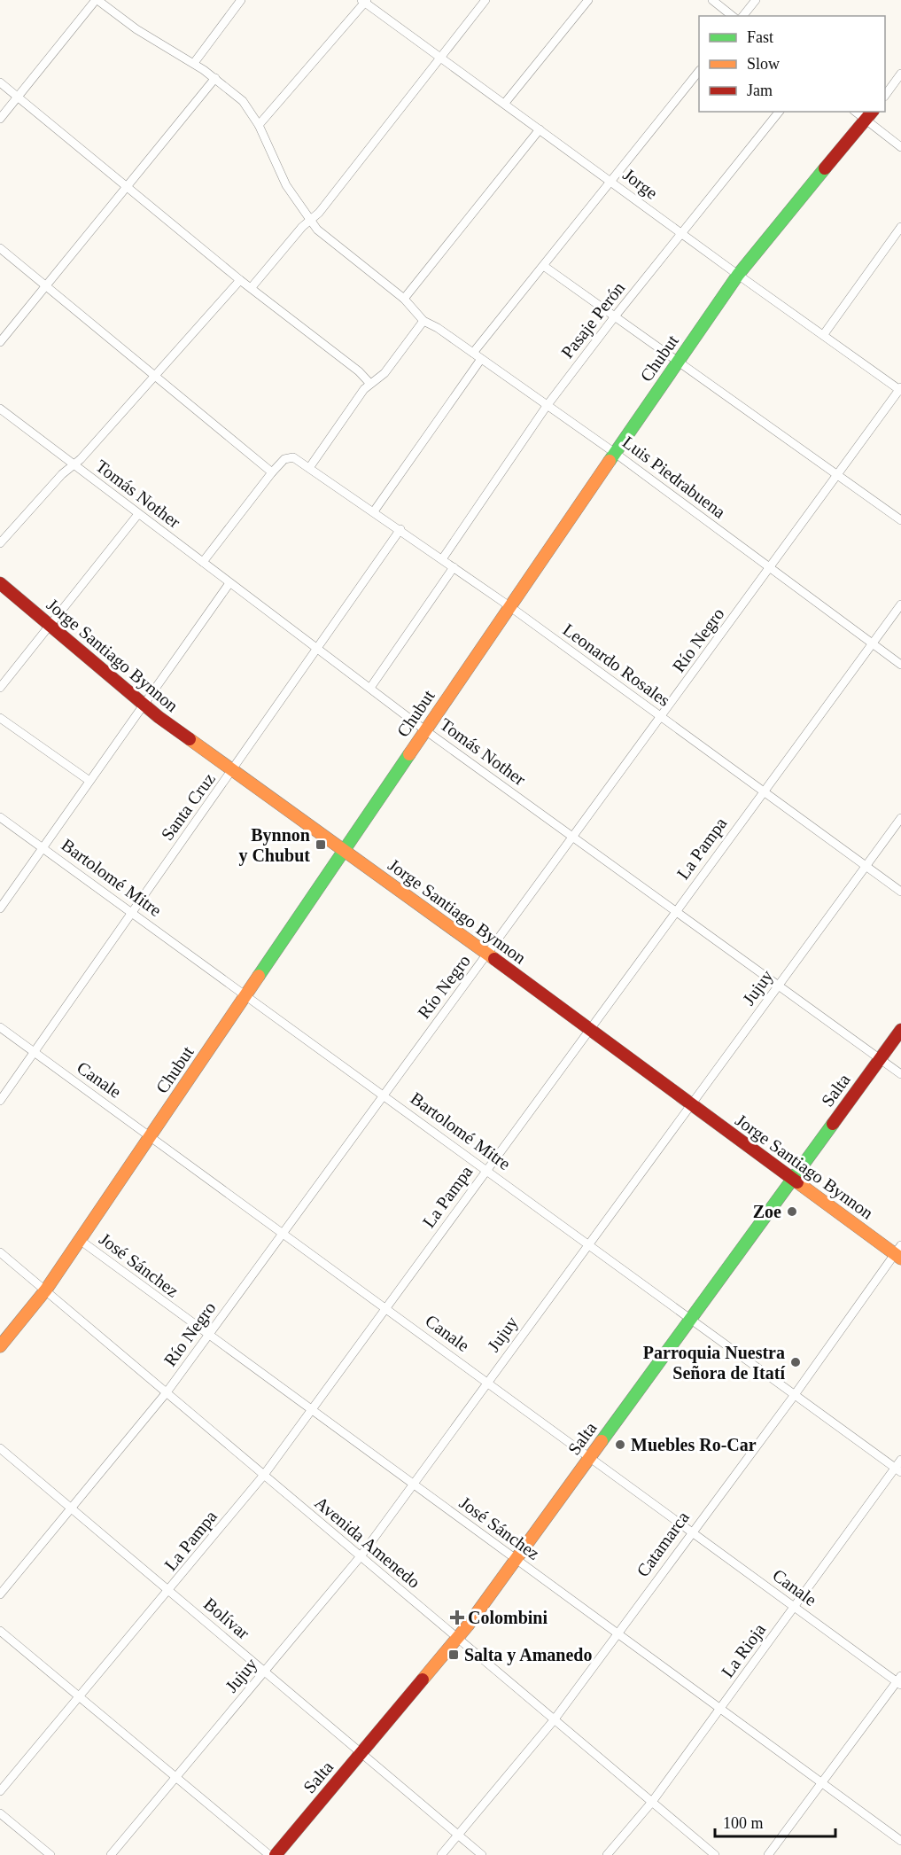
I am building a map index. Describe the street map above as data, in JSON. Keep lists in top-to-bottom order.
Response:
{
  "streets": {
    "street": [
      "Jorge",
      "Pasaje Perón",
      "Chubut",
      "Luis Piedrabuena",
      "Tomás Nother",
      "Río Negro",
      "Jorge Santiago Bynnon",
      "Leonardo Rosales",
      "Santa Cruz",
      "La Pampa",
      "Bartolomé Mitre",
      "Jujuy",
      "Canale",
      "Salta",
      "José Sánchez",
      "Avenida Amenedo",
      "Catamarca",
      "Bolívar",
      "La Rioja"
    ]
  },
  "crossings": [
    ["Jorge", "Pasaje Perón"],
    ["Jorge", "Chubut"],
    ["Jorge", "Río Negro"],
    ["Pasaje Perón", "Luis Piedrabuena"],
    ["Pasaje Perón", "Leonardo Rosales"],
    ["Chubut", "Luis Piedrabuena"],
    ["Chubut", "Tomás Nother"],
    ["Chubut", "Jorge Santiago Bynnon"],
    ["Chubut", "Leonardo Rosales"],
    ["Chubut", "Bartolomé Mitre"],
    ["Chubut", "Canale"],
    ["Chubut", "José Sánchez"],
    ["Chubut", "Avenida Amenedo"],
    ["Luis Piedrabuena", "Río Negro"],
    ["Luis Piedrabuena", "La Pampa"],
    ["Tomás Nother", "Río Negro"],
    ["Tomás Nother", "Santa Cruz"],
    ["Tomás Nother", "La Pampa"],
    ["Tomás Nother", "Jujuy"],
    ["Tomás Nother", "Salta"],
    ["Río Negro", "Jorge Santiago Bynnon"],
    ["Río Negro", "Leonardo Rosales"],
    ["Río Negro", "Bartolomé Mitre"],
    ["Río Negro", "Canale"],
    ["Río Negro", "José Sánchez"],
    ["Río Negro", "Avenida Amenedo"],
    ["Río Negro", "Bolívar"],
    ["Jorge Santiago Bynnon", "Santa Cruz"],
    ["Jorge Santiago Bynnon", "La Pampa"],
    ["Jorge Santiago Bynnon", "Jujuy"],
    ["Jorge Santiago Bynnon", "Salta"],
    ["Jorge Santiago Bynnon", "Catamarca"],
    ["Leonardo Rosales", "Santa Cruz"],
    ["Leonardo Rosales", "La Pampa"],
    ["Leonardo Rosales", "Jujuy"],
    ["Santa Cruz", "Bartolomé Mitre"],
    ["Santa Cruz", "Canale"],
    ["La Pampa", "Bartolomé Mitre"],
    ["La Pampa", "Canale"],
    ["La Pampa", "José Sánchez"],
    ["La Pampa", "Avenida Amenedo"],
    ["La Pampa", "Bolívar"],
    ["Bartolomé Mitre", "Jujuy"],
    ["Bartolomé Mitre", "Salta"],
    ["Bartolomé Mitre", "Catamarca"],
    ["Bartolomé Mitre", "La Rioja"],
    ["Jujuy", "Canale"],
    ["Jujuy", "José Sánchez"],
    ["Jujuy", "Avenida Amenedo"],
    ["Jujuy", "Bolívar"],
    ["Canale", "Salta"],
    ["Canale", "Catamarca"],
    ["Canale", "La Rioja"],
    ["Salta", "José Sánchez"],
    ["Salta", "Avenida Amenedo"],
    ["Salta", "Bolívar"],
    ["José Sánchez", "Catamarca"],
    ["José Sánchez", "La Rioja"],
    ["Avenida Amenedo", "Catamarca"],
    ["Avenida Amenedo", "La Rioja"],
    ["Catamarca", "Bolívar"]
  ],
  "places": {
    "transit": ["Bynnon y Chubut", "Salta y Amanedo"],
    "other": ["Zoe", "Parroquia Nuestra Señora de Itatí", "Muebles Ro-Car"],
    "health": ["Colombini"]
  },
  "legend": ["Fast", "Slow", "Jam"],
  "scale_bar": "100 m"
}
